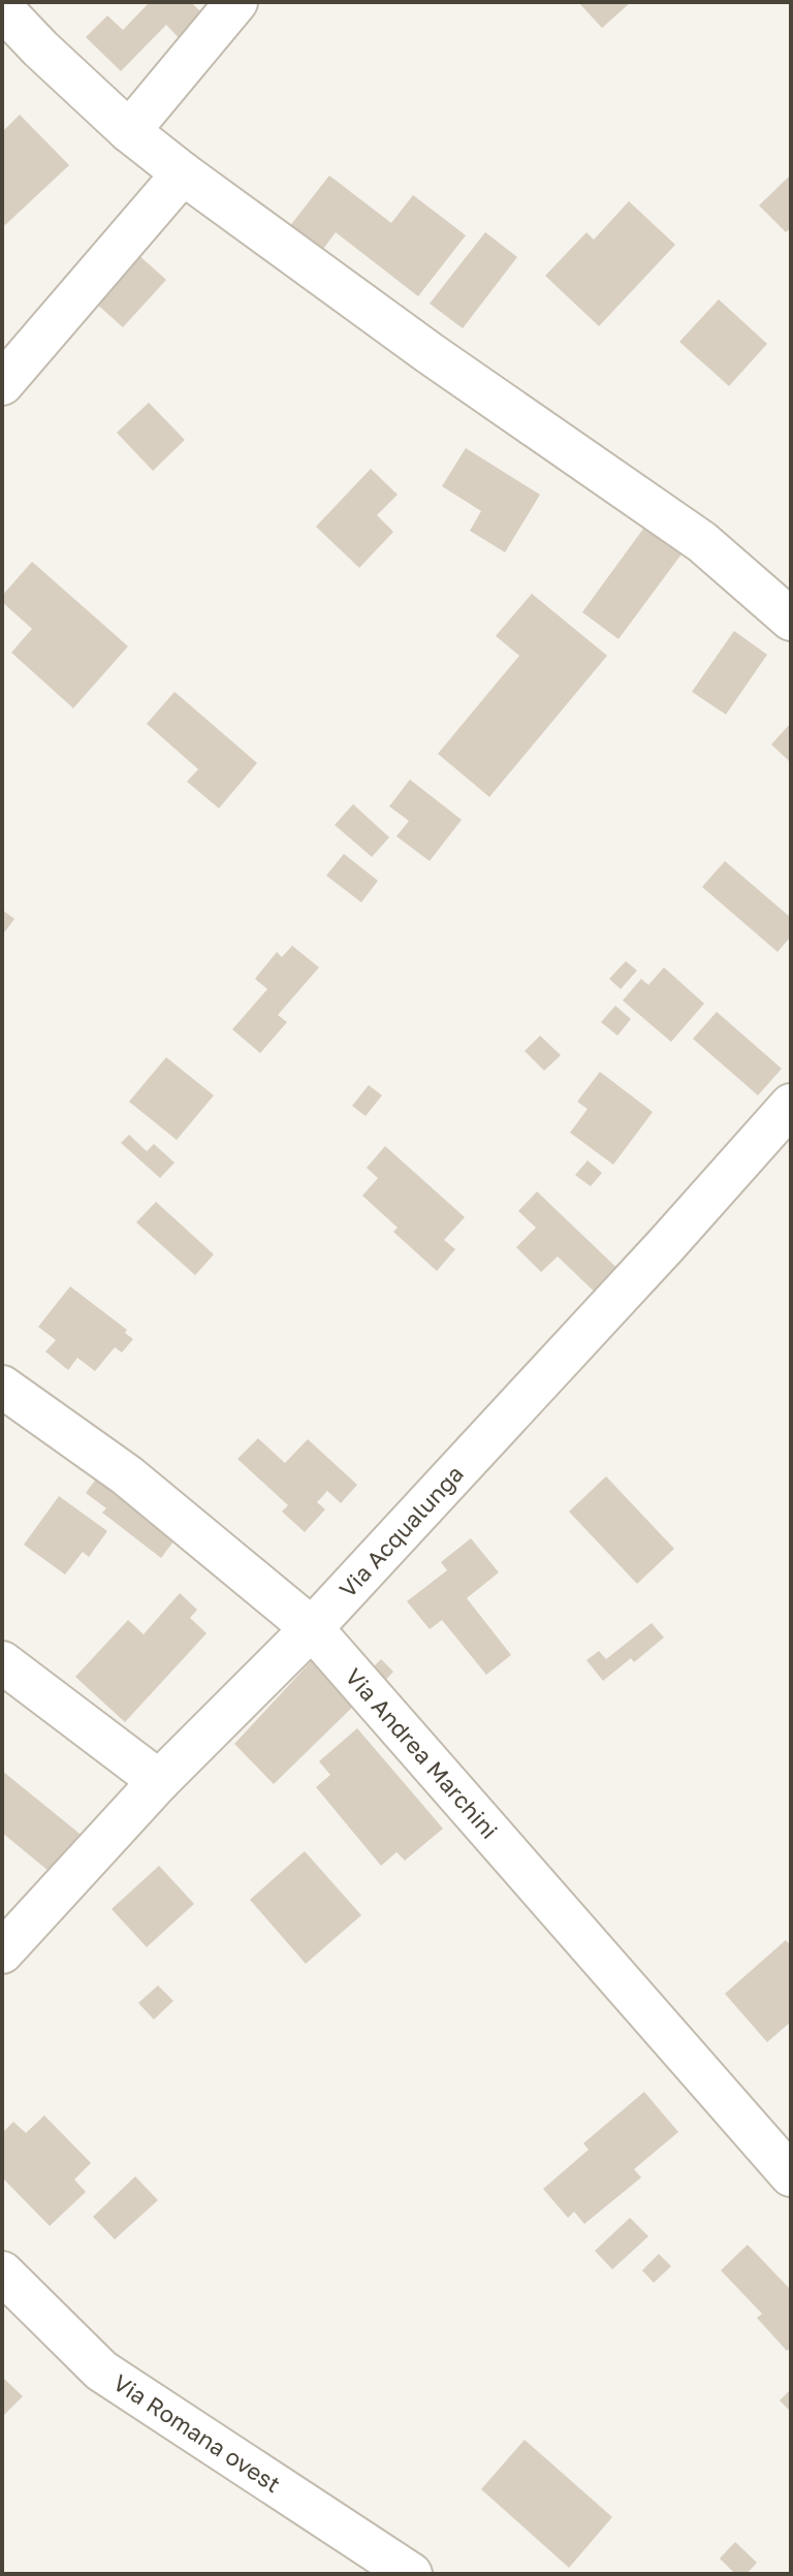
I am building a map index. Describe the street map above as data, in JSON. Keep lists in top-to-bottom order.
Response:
{
  "streets": {
    "street": ["Via Acqualunga", "Via Andrea Marchini", "Via Romana ovest"]
  },
  "crossings": [
    ["Via Acqualunga", "Via Andrea Marchini"]
  ]
}
